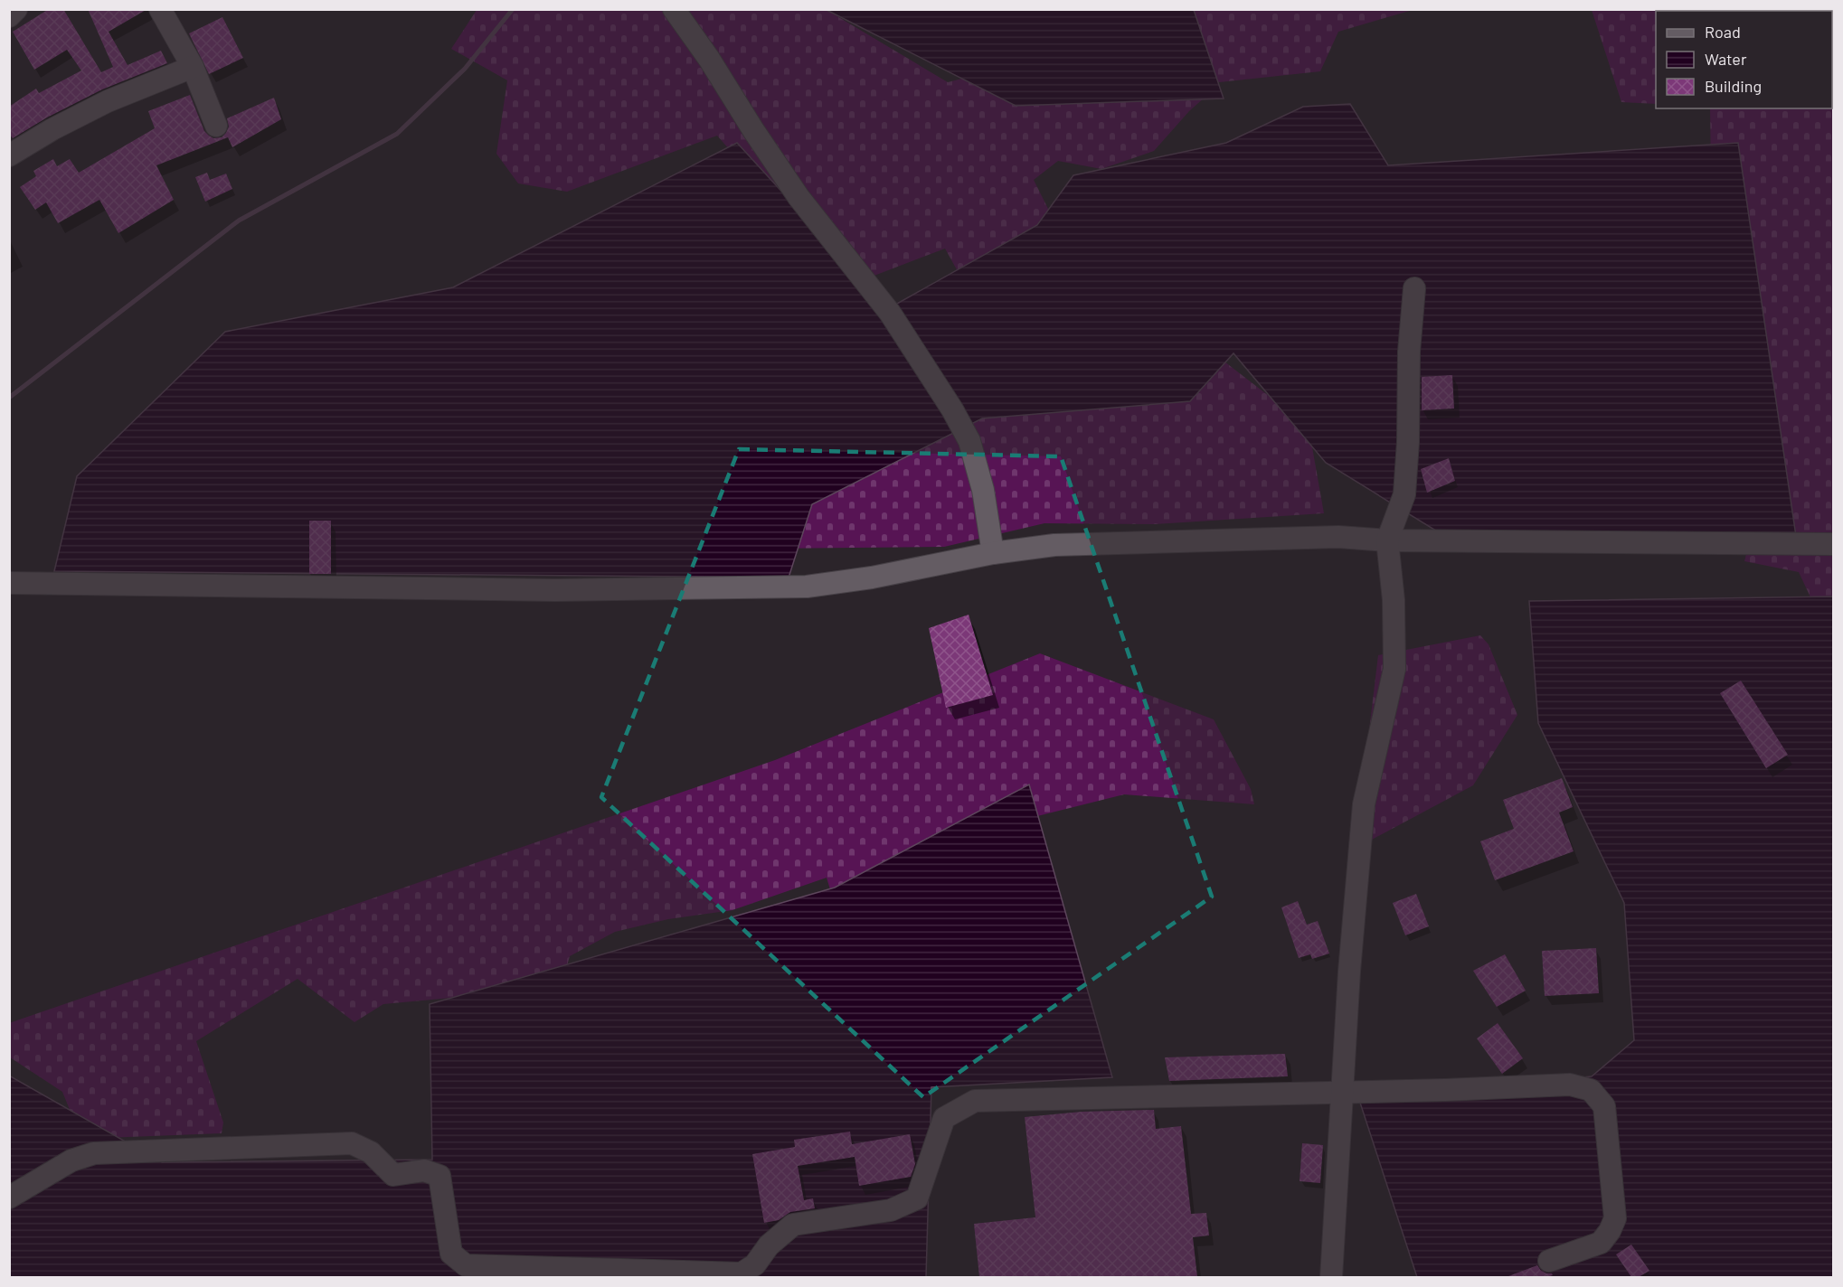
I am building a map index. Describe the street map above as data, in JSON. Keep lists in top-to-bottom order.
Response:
{
  "legend": ["Road", "Water", "Building"]
}
